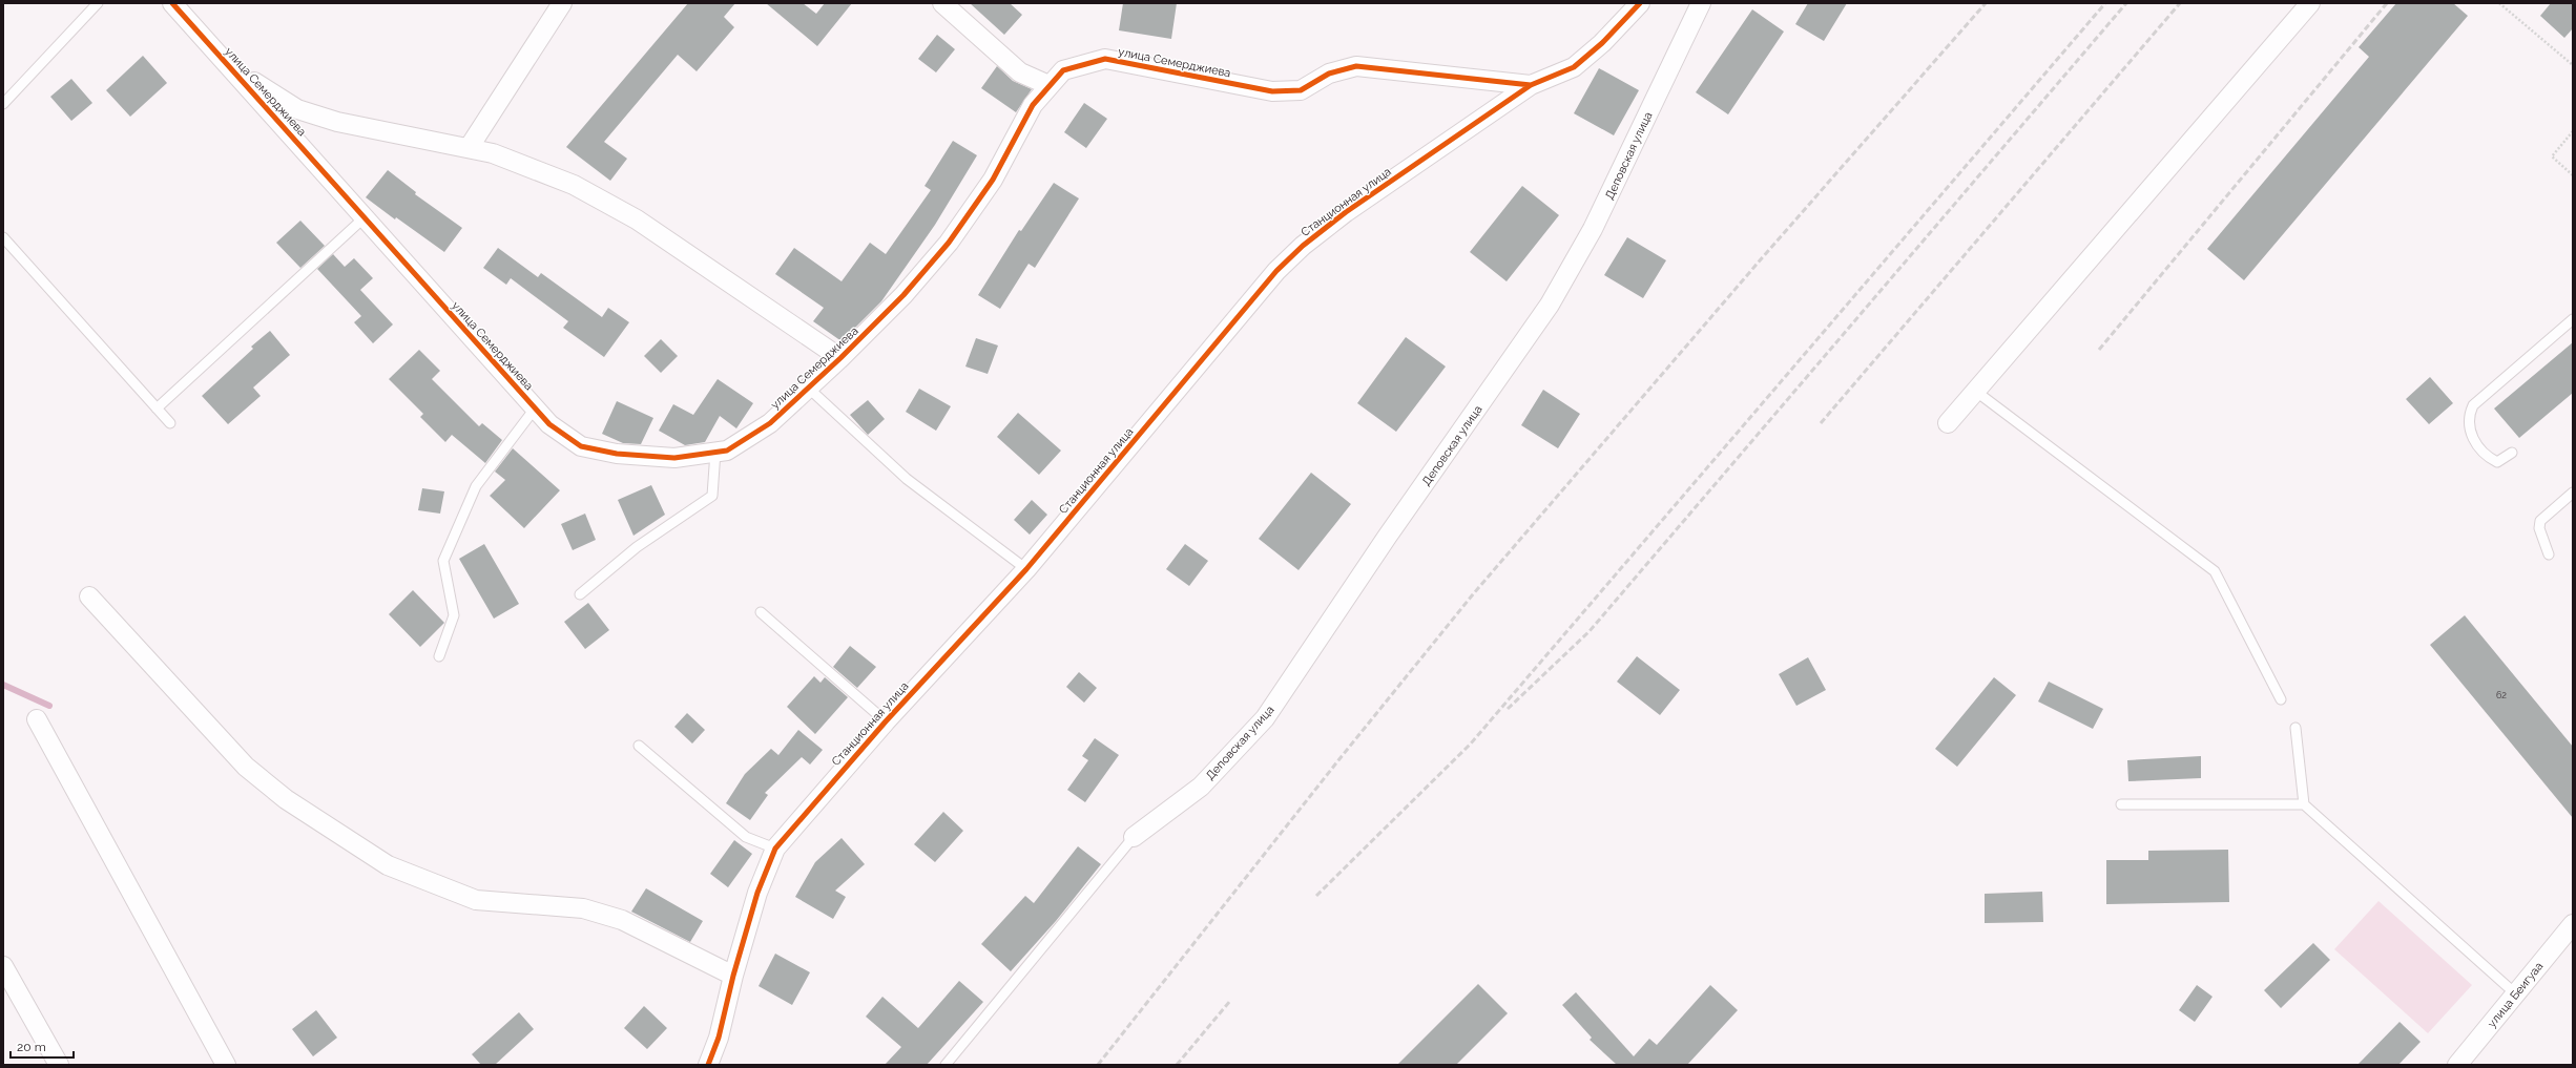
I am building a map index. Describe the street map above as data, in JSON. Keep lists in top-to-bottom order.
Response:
{
  "streets": {
    "street": [
      "улица Семерджиева",
      "Деповская улица",
      "Станционная улица",
      "улица Беигуаа"
    ]
  },
  "crossings": [
    ["улица Семерджиева", "Станционная улица"]
  ],
  "house_numbers": ["62"],
  "scale_bar": "20 m"
}
